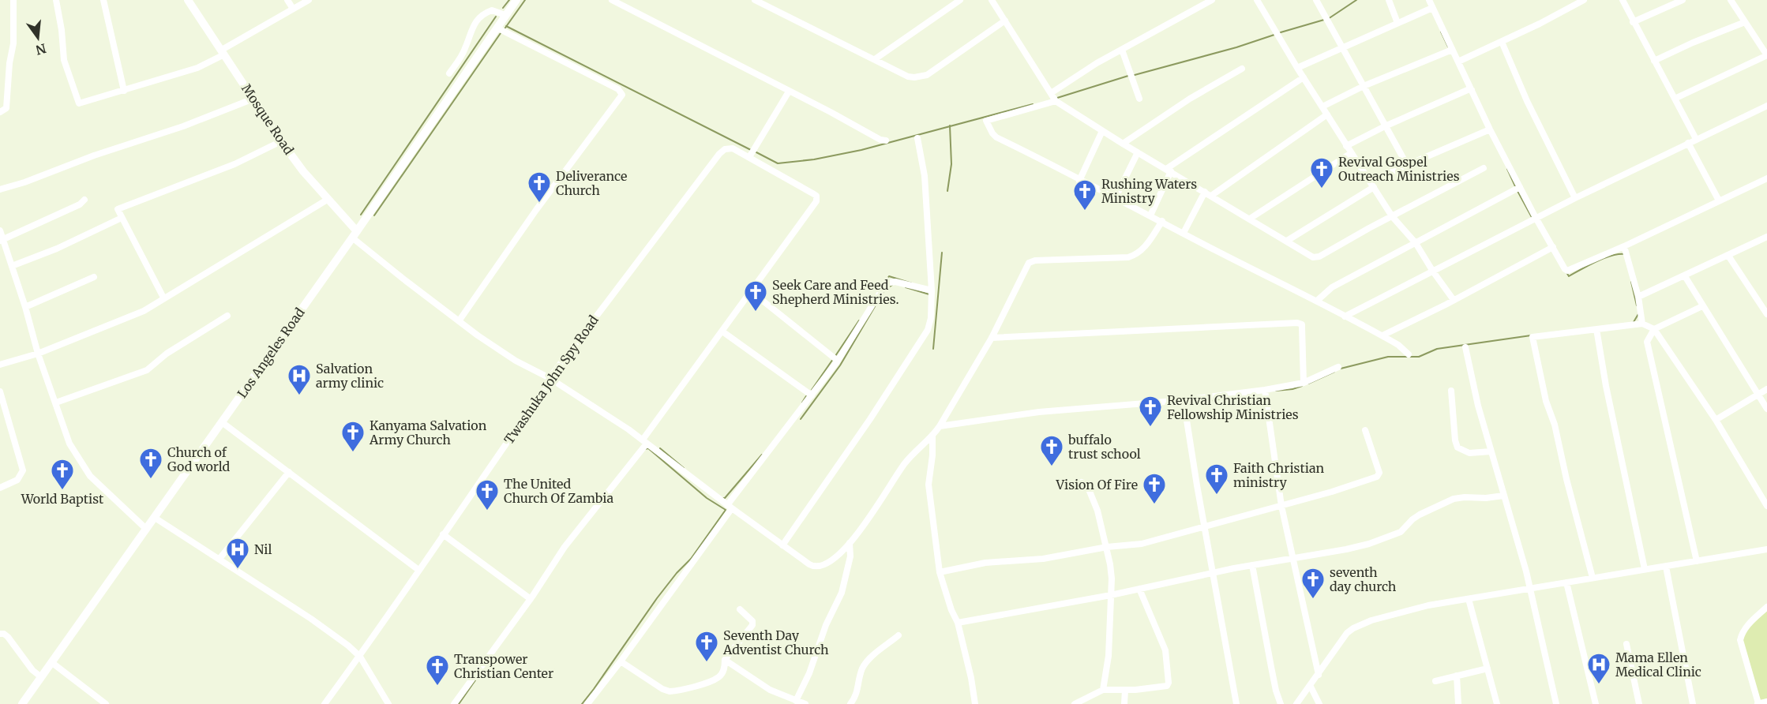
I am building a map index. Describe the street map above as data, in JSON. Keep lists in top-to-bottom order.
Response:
{
  "streets": {
    "main road": ["Mosque Road", "Los Angeles Road"],
    "street": ["Twashuka John Spy Road"]
  },
  "crossings": [
    ["Mosque Road", "Los Angeles Road"]
  ],
  "places": {
    "church": [
      "Revival Gospel Outreach Ministries",
      "Deliverance Church",
      "Rushing Waters Ministry",
      "Seek Care and Feed Shepherd Ministries.",
      "Revival Christian Fellowship Ministries",
      "Kanyama Salvation Army Church",
      "buffalo trust school",
      "Church of God world",
      "World Baptist",
      "Faith Christian ministry",
      "Vision Of Fire",
      "The United Church Of Zambia",
      "seventh day church",
      "Seventh Day Adventist Church",
      "Transpower Christian Center"
    ],
    "hospital": ["Salvation army clinic", "Nil", "Mama Ellen Medical Clinic"]
  },
  "north": "bottom"
}
